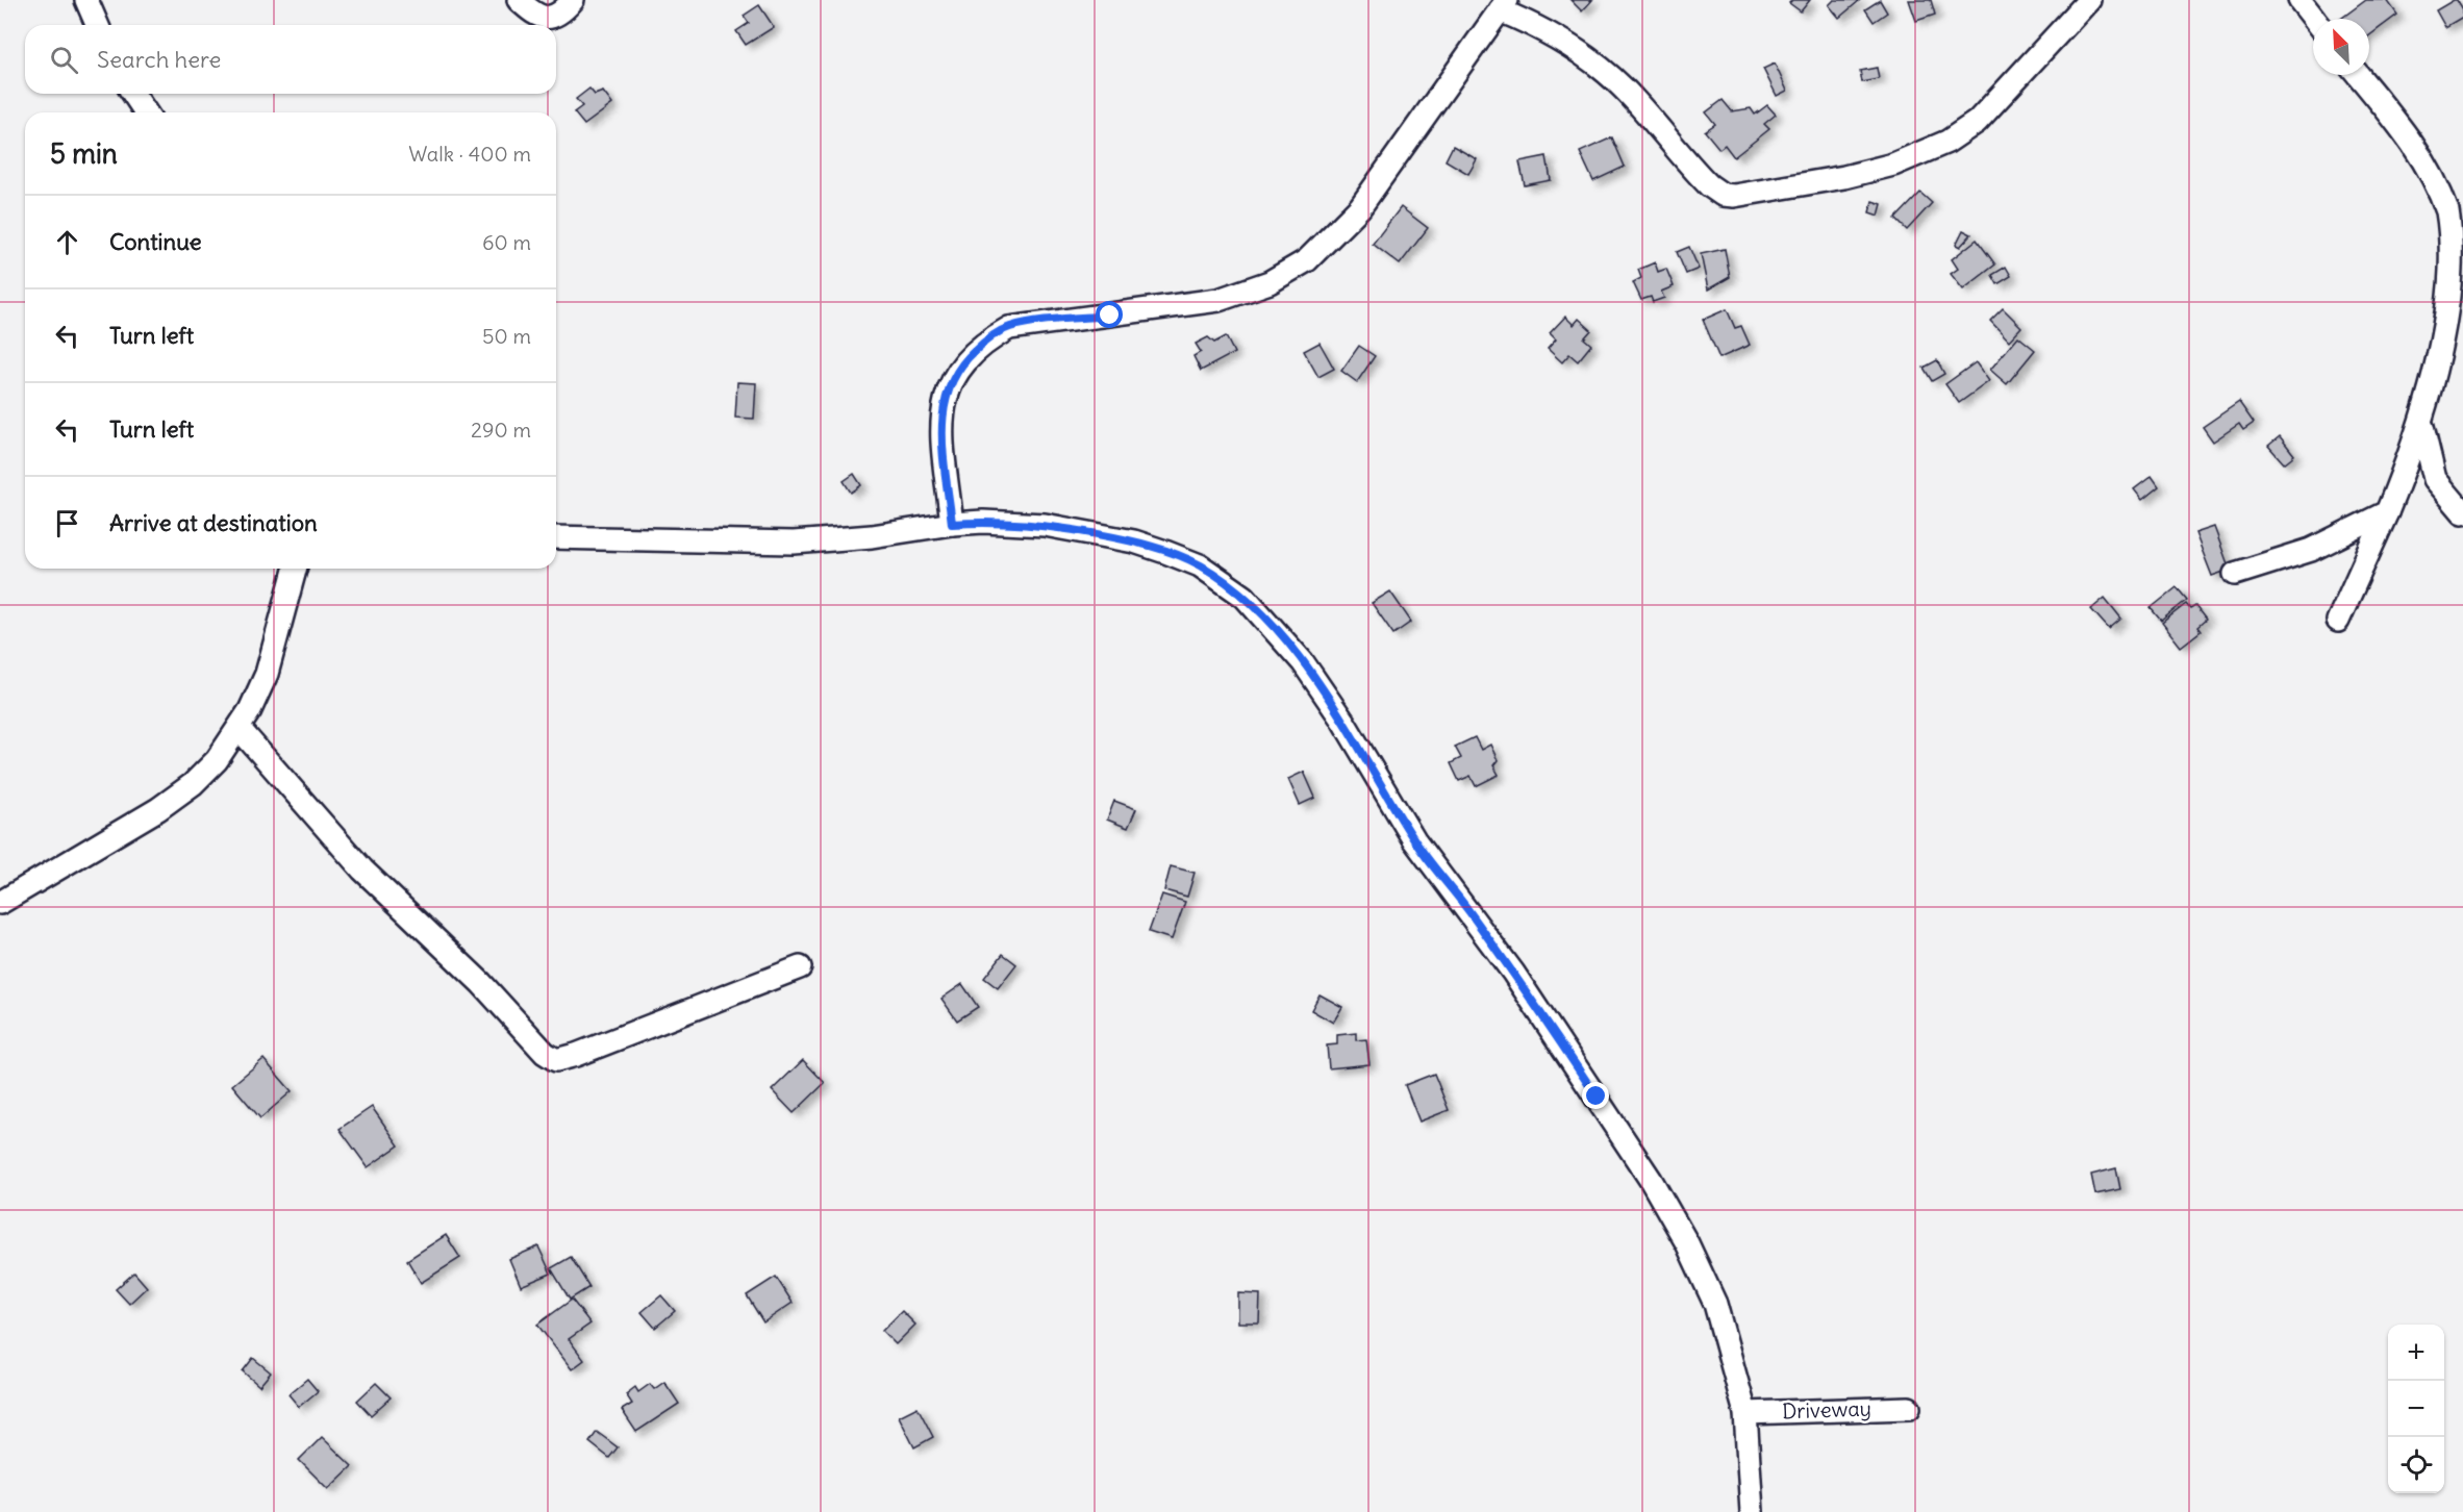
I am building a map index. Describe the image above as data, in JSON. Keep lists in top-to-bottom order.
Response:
{
  "streets": {
    "street": ["Driveway"]
  },
  "north": "top left",
  "page": {
    "search": "Search here",
    "heading": ["5 min", "Walk · 400 m"],
    "list": [
      ["Continue", "60 m"],
      ["Turn left", "50 m"],
      ["Turn left", "290 m"],
      "Arrive at destination"
    ],
    "map_buttons": ["+", "−"]
  }
}
